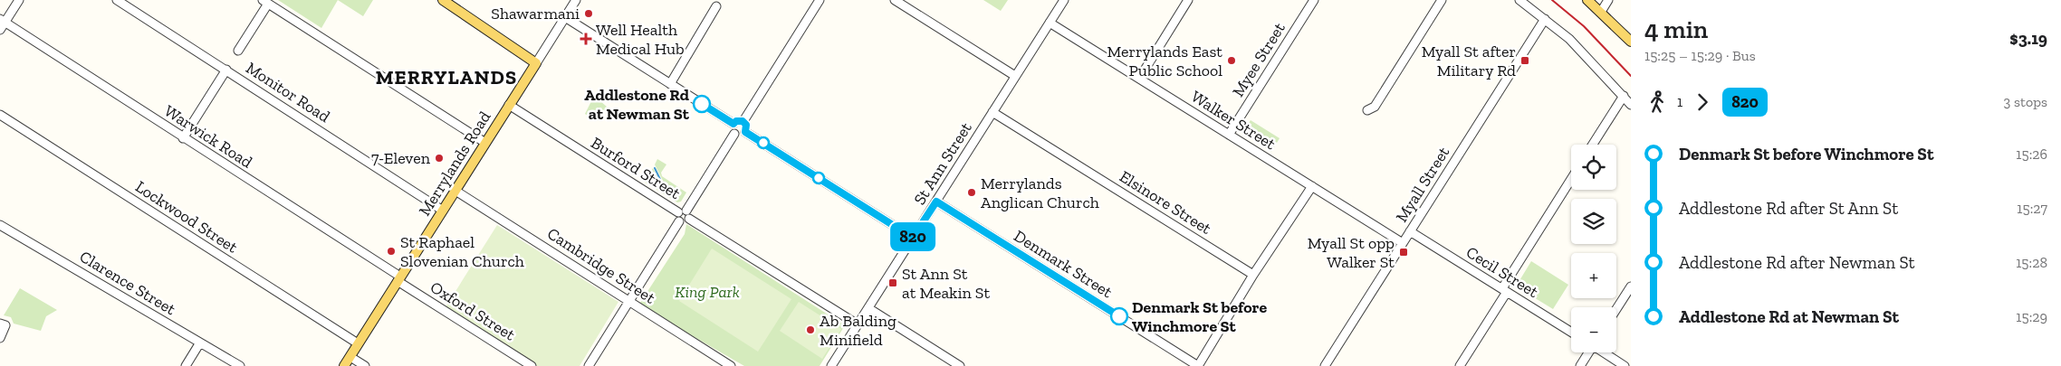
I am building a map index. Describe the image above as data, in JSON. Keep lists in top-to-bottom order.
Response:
{
  "streets": {
    "main road": ["Merrylands Road"],
    "street": [
      "Myee Street",
      "Monitor Road",
      "Walker Street",
      "Warwick Road",
      "St Ann Street",
      "Burford Street",
      "Myall Street",
      "Elsinore Street",
      "Lockwood Street",
      "Denmark Street",
      "Cambridge Street",
      "Cecil Street",
      "Clarence Street",
      "Oxford Street"
    ]
  },
  "crossings": [
    ["Myee Street", "Walker Street"],
    ["Monitor Road", "Merrylands Road"],
    ["Walker Street", "St Ann Street"],
    ["Walker Street", "Myall Street"],
    ["Warwick Road", "Merrylands Road"],
    ["Warwick Road", "Oxford Street"],
    ["Merrylands Road", "Burford Street"],
    ["Merrylands Road", "Lockwood Street"],
    ["Merrylands Road", "Cambridge Street"],
    ["Merrylands Road", "Oxford Street"],
    ["St Ann Street", "Burford Street"],
    ["St Ann Street", "Elsinore Street"],
    ["St Ann Street", "Denmark Street"],
    ["Myall Street", "Cecil Street"]
  ],
  "districts": ["MERRYLANDS"],
  "parks": ["King Park"],
  "places": {
    "other": [
      "Shawarmani",
      "Merrylands East Public School",
      "Addlestone Rd at Newman St",
      "7-Eleven",
      "Merrylands Anglican Church",
      "St Raphael Slovenian Church",
      "Denmark St before Winchmore St",
      "Ab Balding Minifield"
    ],
    "health": ["Well Health Medical Hub"],
    "transit": ["Myall St after Military Rd", "Myall St opp Walker St", "St Ann St at Meakin St"]
  },
  "lines": ["bus line 820"],
  "page": {
    "on_map": "820",
    "heading": ["4 min", "15:25 – 15:29 · Bus", "$3.19"],
    "legs": ["1", "820", "3 stops"],
    "list": [
      {
        "name": "Denmark St before Winchmore St",
        "value": "15:26"
      },
      {
        "name": "Addlestone Rd after St Ann St",
        "value": "15:27"
      },
      {
        "name": "Addlestone Rd after Newman St",
        "value": "15:28"
      },
      {
        "name": "Addlestone Rd at Newman St",
        "value": "15:29"
      }
    ],
    "map_buttons": ["+", "−"]
  }
}
